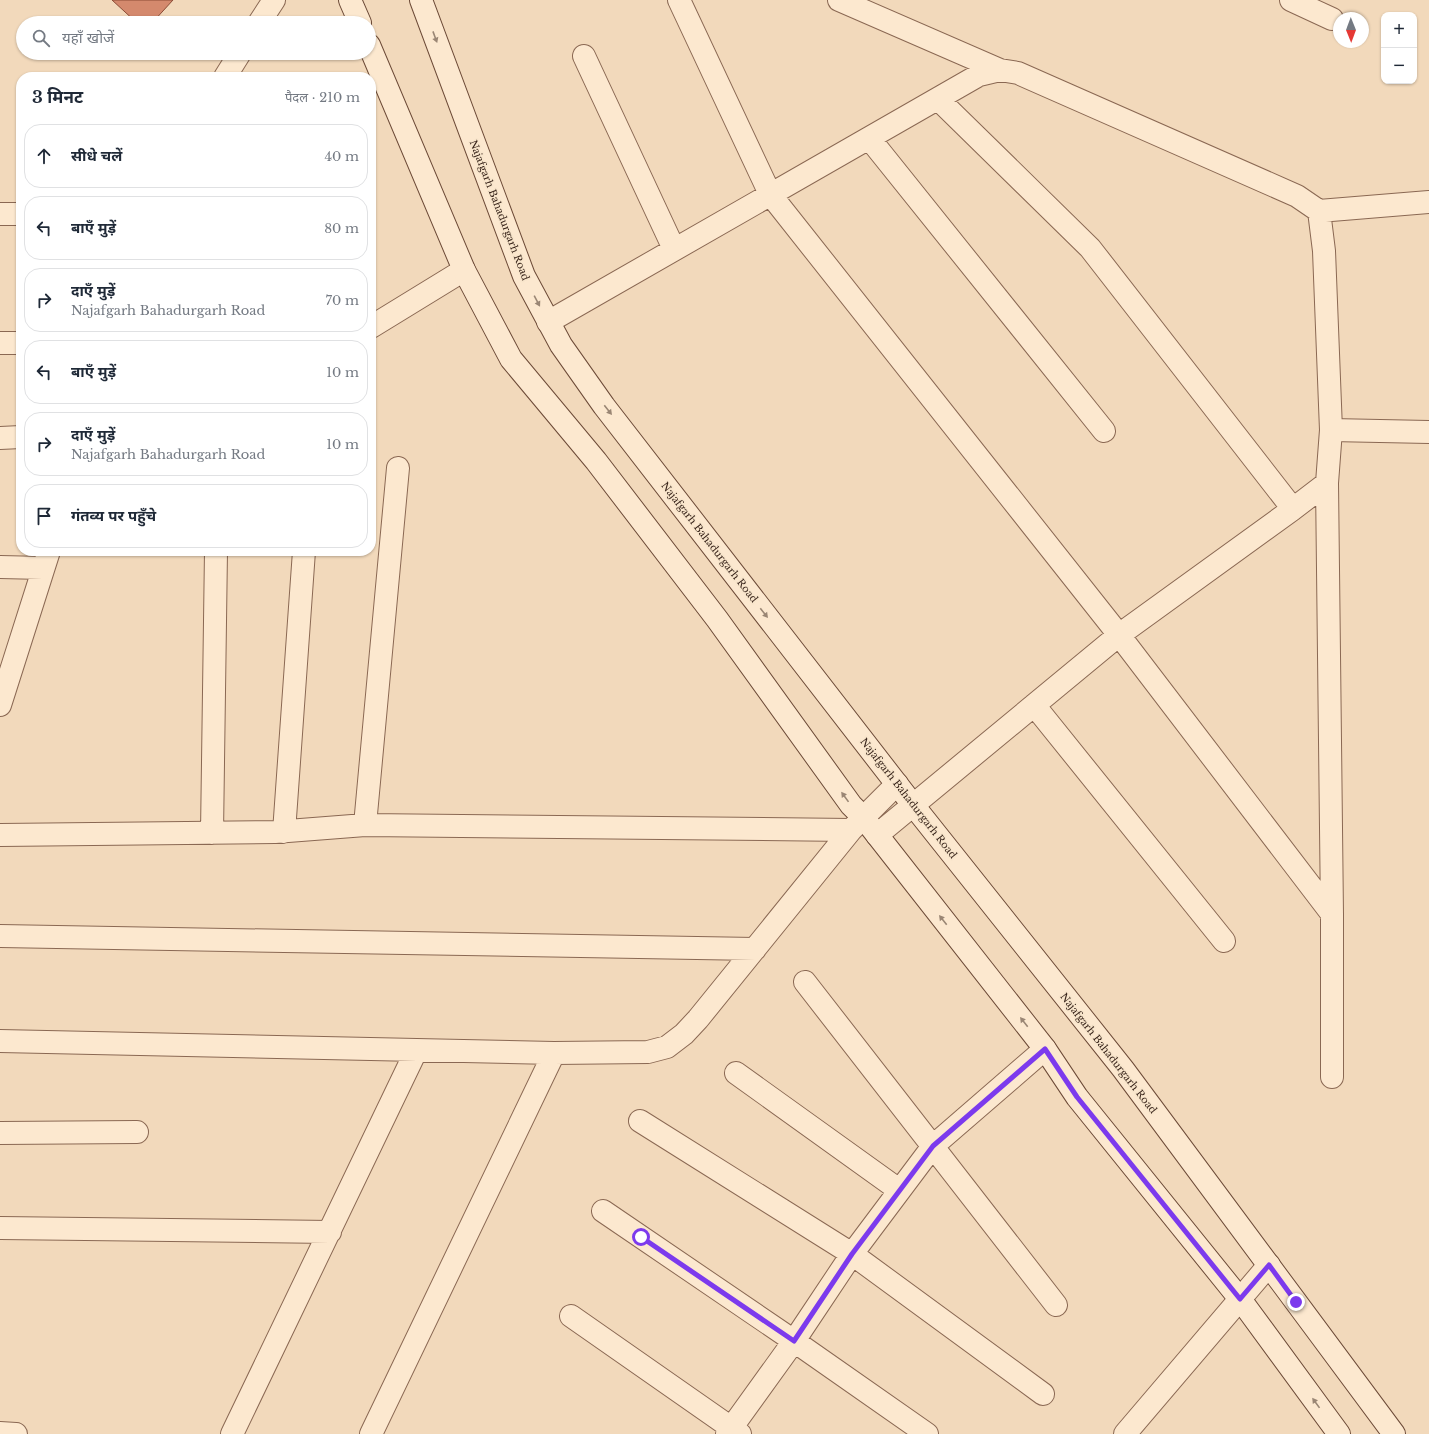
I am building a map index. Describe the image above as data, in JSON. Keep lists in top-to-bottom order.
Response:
{
  "streets": {
    "street": ["Najafgarh Bahadurgarh Road"]
  },
  "north": "bottom",
  "page": {
    "map_buttons": ["+", "−"],
    "search": "यहाँ खोजें",
    "heading": ["3 मिनट", "पैदल · 210 m"],
    "list": [
      ["सीधे चलें", "40 m"],
      ["बाएँ मुड़ें", "80 m"],
      ["दाएँ मुड़ें", "Najafgarh Bahadurgarh Road", "70 m"],
      ["बाएँ मुड़ें", "10 m"],
      ["दाएँ मुड़ें", "Najafgarh Bahadurgarh Road", "10 m"],
      "गंतव्य पर पहुँचे"
    ]
  }
}
